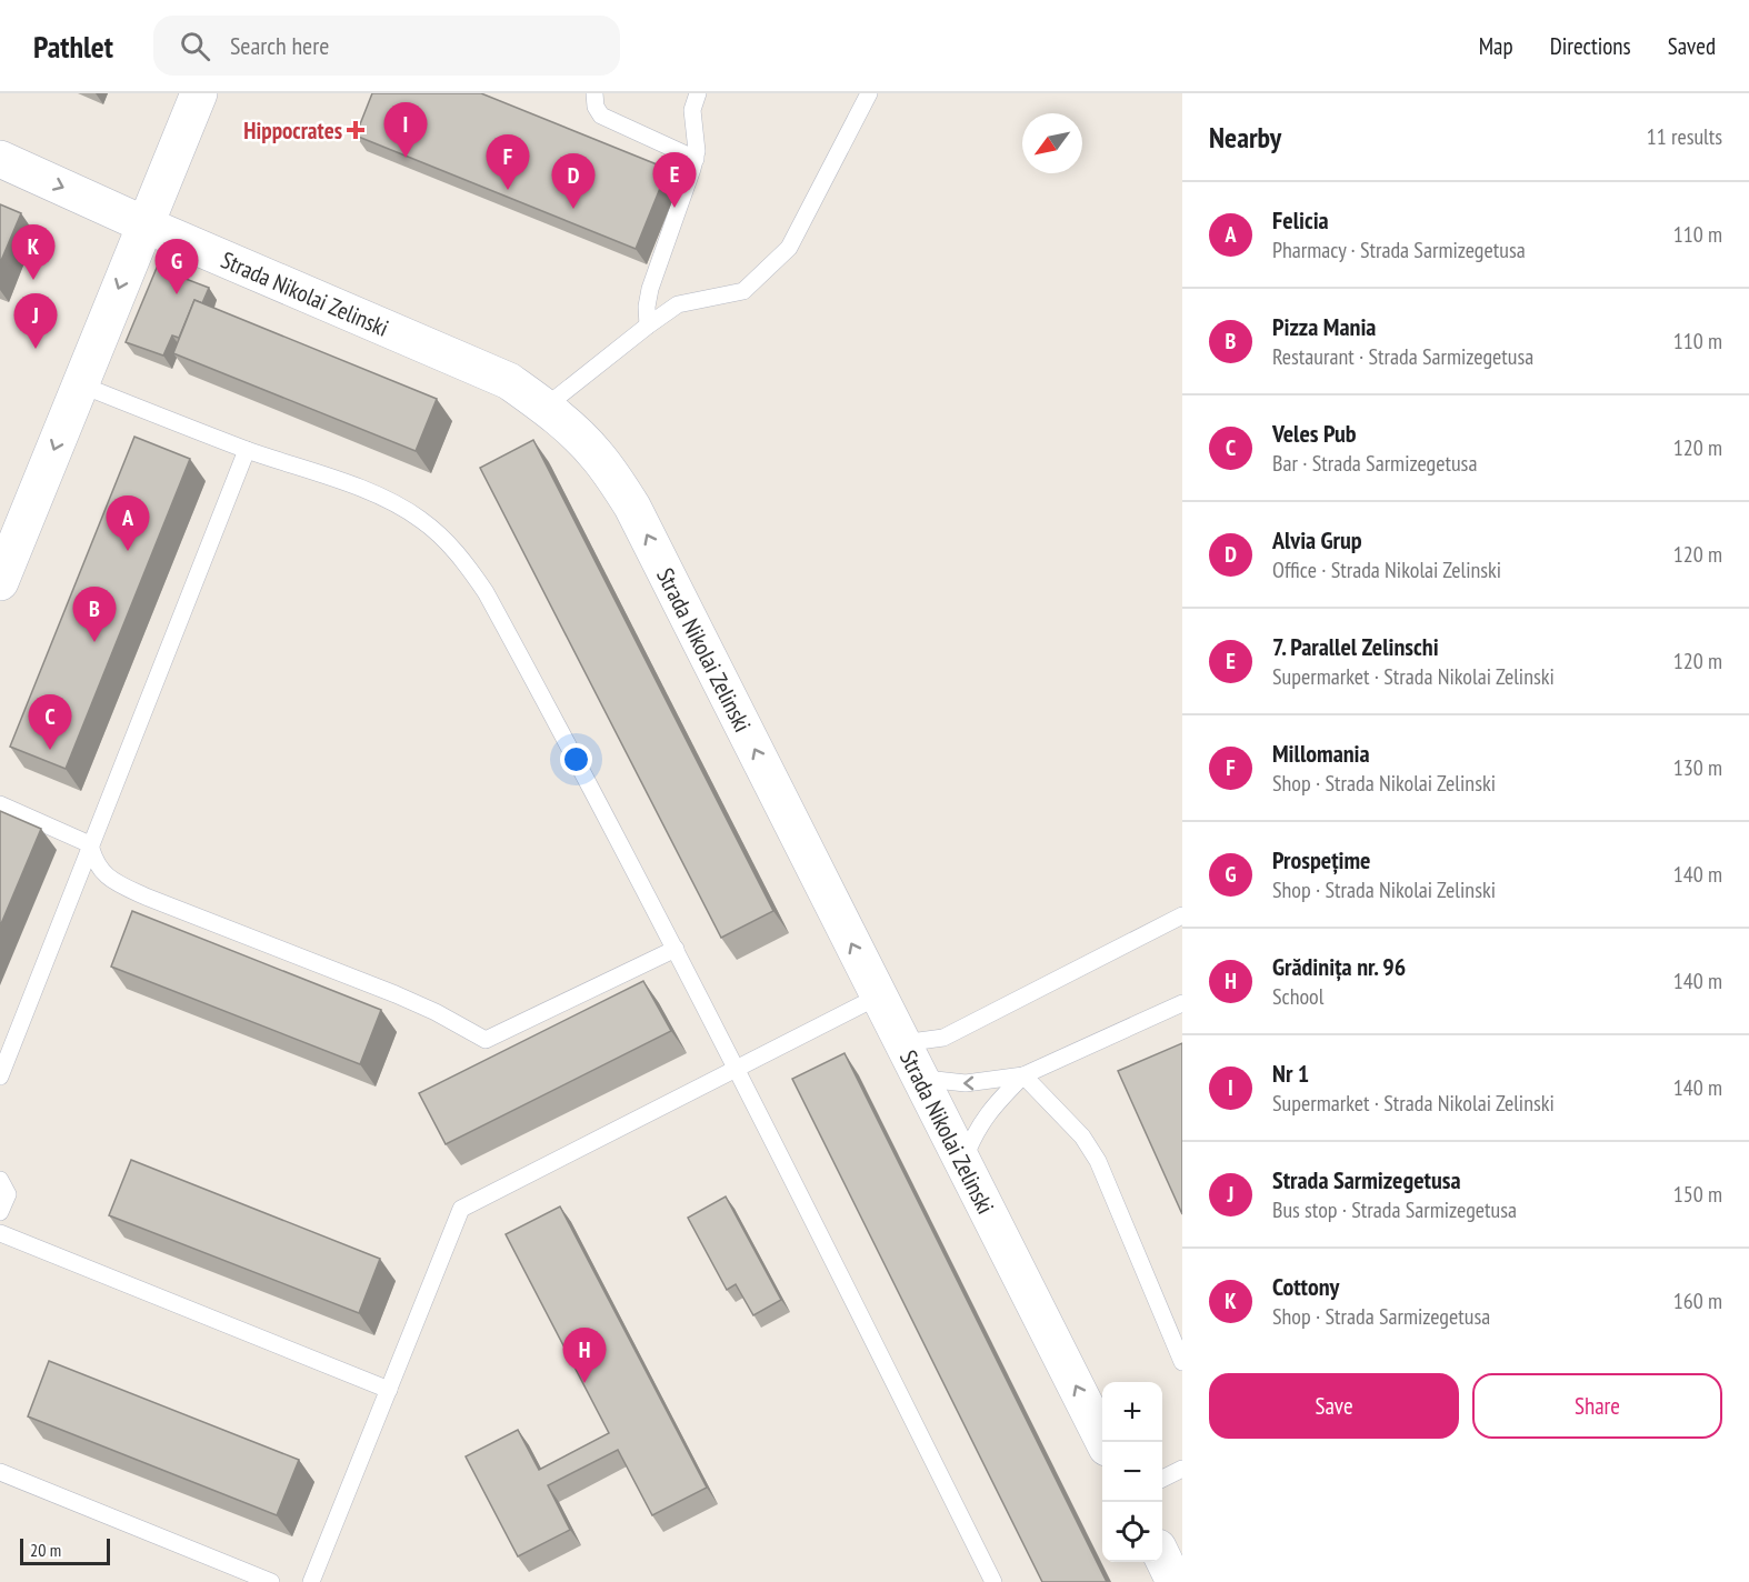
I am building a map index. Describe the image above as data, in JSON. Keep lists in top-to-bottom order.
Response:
{
  "streets": {
    "street": ["Strada Nikolai Zelinski"]
  },
  "places": {
    "health": ["Hippocrates"]
  },
  "scale_bar": "20 m",
  "north": "bottom left",
  "page": {
    "header": "Pathlet",
    "search": "Search here",
    "nav": ["Map", "Directions", "Saved"],
    "heading": ["Nearby", "11 results"],
    "pins": [
      "I",
      "F",
      "E",
      "D",
      "K",
      "G",
      "J",
      "A",
      "B",
      "C",
      "H"
    ],
    "list": [
      {
        "mark": "A",
        "name": "Felicia",
        "note": "Pharmacy · Strada Sarmizegetusa",
        "value": "110 m"
      },
      {
        "mark": "B",
        "name": "Pizza Mania",
        "note": "Restaurant · Strada Sarmizegetusa",
        "value": "110 m"
      },
      {
        "mark": "C",
        "name": "Veles Pub",
        "note": "Bar · Strada Sarmizegetusa",
        "value": "120 m"
      },
      {
        "mark": "D",
        "name": "Alvia Grup",
        "note": "Office · Strada Nikolai Zelinski",
        "value": "120 m"
      },
      {
        "mark": "E",
        "name": "7. Parallel Zelinschi",
        "note": "Supermarket · Strada Nikolai Zelinski",
        "value": "120 m"
      },
      {
        "mark": "F",
        "name": "Millomania",
        "note": "Shop · Strada Nikolai Zelinski",
        "value": "130 m"
      },
      {
        "mark": "G",
        "name": "Prospețime",
        "note": "Shop · Strada Nikolai Zelinski",
        "value": "140 m"
      },
      {
        "mark": "H",
        "name": "Grădinița nr. 96",
        "note": "School",
        "value": "140 m"
      },
      {
        "mark": "I",
        "name": "Nr 1",
        "note": "Supermarket · Strada Nikolai Zelinski",
        "value": "140 m"
      },
      {
        "mark": "J",
        "name": "Strada Sarmizegetusa",
        "note": "Bus stop · Strada Sarmizegetusa",
        "value": "150 m"
      },
      {
        "mark": "K",
        "name": "Cottony",
        "note": "Shop · Strada Sarmizegetusa",
        "value": "160 m"
      }
    ],
    "buttons": ["Save", "Share"],
    "map_buttons": ["+", "−"],
    "scale": "20 m"
  }
}
